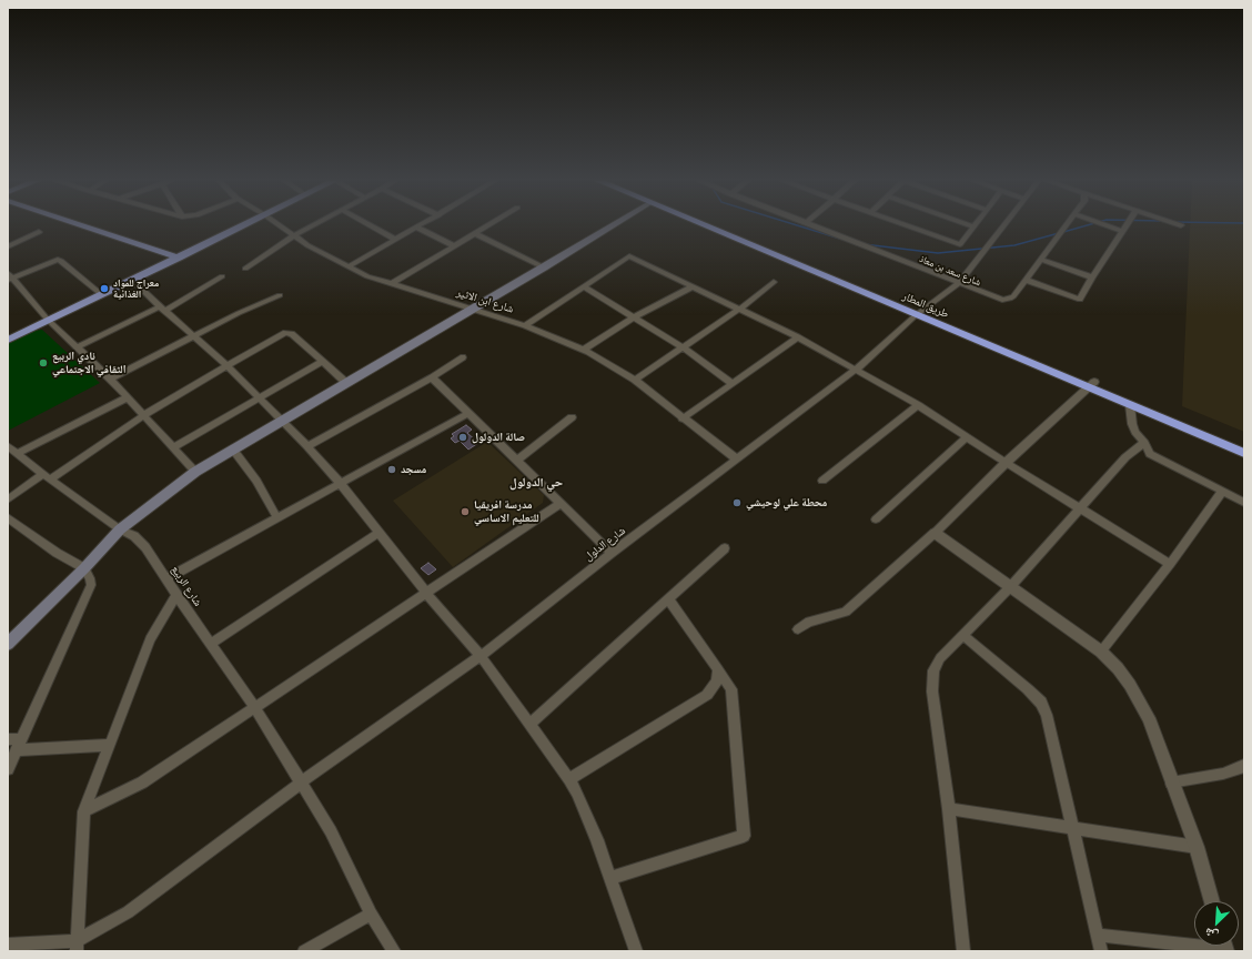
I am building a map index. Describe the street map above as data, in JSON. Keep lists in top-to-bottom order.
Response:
{
  "streets": {
    "highway": ["طريق المطار"],
    "street": [
      "شارع سعد بن معاذ",
      "شارع ابن الاثير",
      "شارع الدلول",
      "شارع الربيع"
    ]
  },
  "crossings": [
    ["شارع سعد بن معاذ", "شارع الدلول"],
    ["شارع ابن الاثير", "شارع الدلول"],
    ["طريق المطار", "شارع الدلول"],
    ["شارع الدلول", "شارع الربيع"]
  ],
  "districts": ["حي الدولول"],
  "places": [
    "معراج للمواد الغذائية",
    "نادي الربيع الثقافي الاجتماعي",
    "صالة الدولول",
    "مسجد",
    "محطة علي لوحيشي",
    "مدرسة افريقيا للتعليم الاساسي"
  ],
  "north": "bottom left"
}
